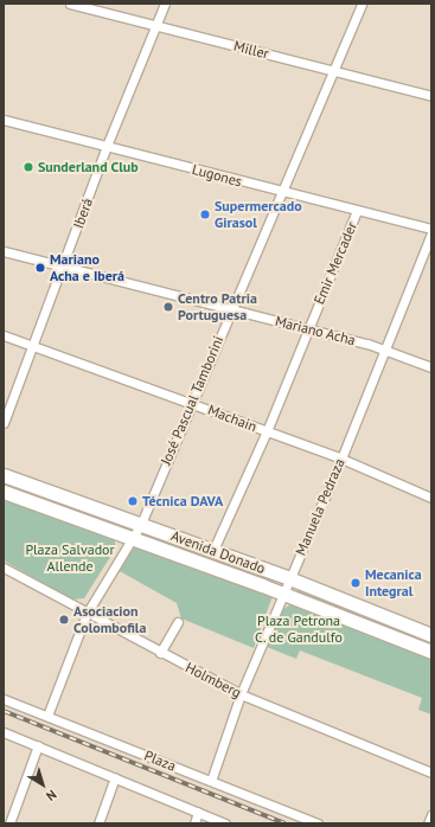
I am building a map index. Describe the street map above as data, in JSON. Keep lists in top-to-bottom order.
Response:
{
  "streets": {
    "main road": ["Avenida Donado"],
    "street": [
      "Miller",
      "Lugones",
      "Iberá",
      "Emir Mercader",
      "Mariano Acha",
      "José Pascual Tamborini",
      "Machain",
      "Manuela Pedraza",
      "Holmberg",
      "Plaza"
    ]
  },
  "crossings": [
    ["Miller", "Iberá"],
    ["Miller", "José Pascual Tamborini"],
    ["Lugones", "Iberá"],
    ["Lugones", "Emir Mercader"],
    ["Lugones", "José Pascual Tamborini"],
    ["Iberá", "Mariano Acha"],
    ["Iberá", "Machain"],
    ["Emir Mercader", "Mariano Acha"],
    ["Emir Mercader", "Machain"],
    ["Emir Mercader", "Avenida Donado"],
    ["Mariano Acha", "José Pascual Tamborini"],
    ["Mariano Acha", "Manuela Pedraza"],
    ["José Pascual Tamborini", "Machain"],
    ["José Pascual Tamborini", "Avenida Donado"],
    ["José Pascual Tamborini", "Holmberg"],
    ["José Pascual Tamborini", "Plaza"],
    ["Machain", "Manuela Pedraza"],
    ["Manuela Pedraza", "Avenida Donado"],
    ["Manuela Pedraza", "Holmberg"],
    ["Manuela Pedraza", "Plaza"]
  ],
  "parks": ["Plaza Salvador Allende", "Plaza Petrona C. de Gandulfo"],
  "places": [
    "Sunderland Club",
    "Supermercado Girasol",
    "Mariano Acha e Iberá",
    "Centro Patria Portuguesa",
    "Técnica DAVA",
    "Mecanica Integral",
    "Asociacion Colombofila"
  ],
  "north": "bottom right"
}
